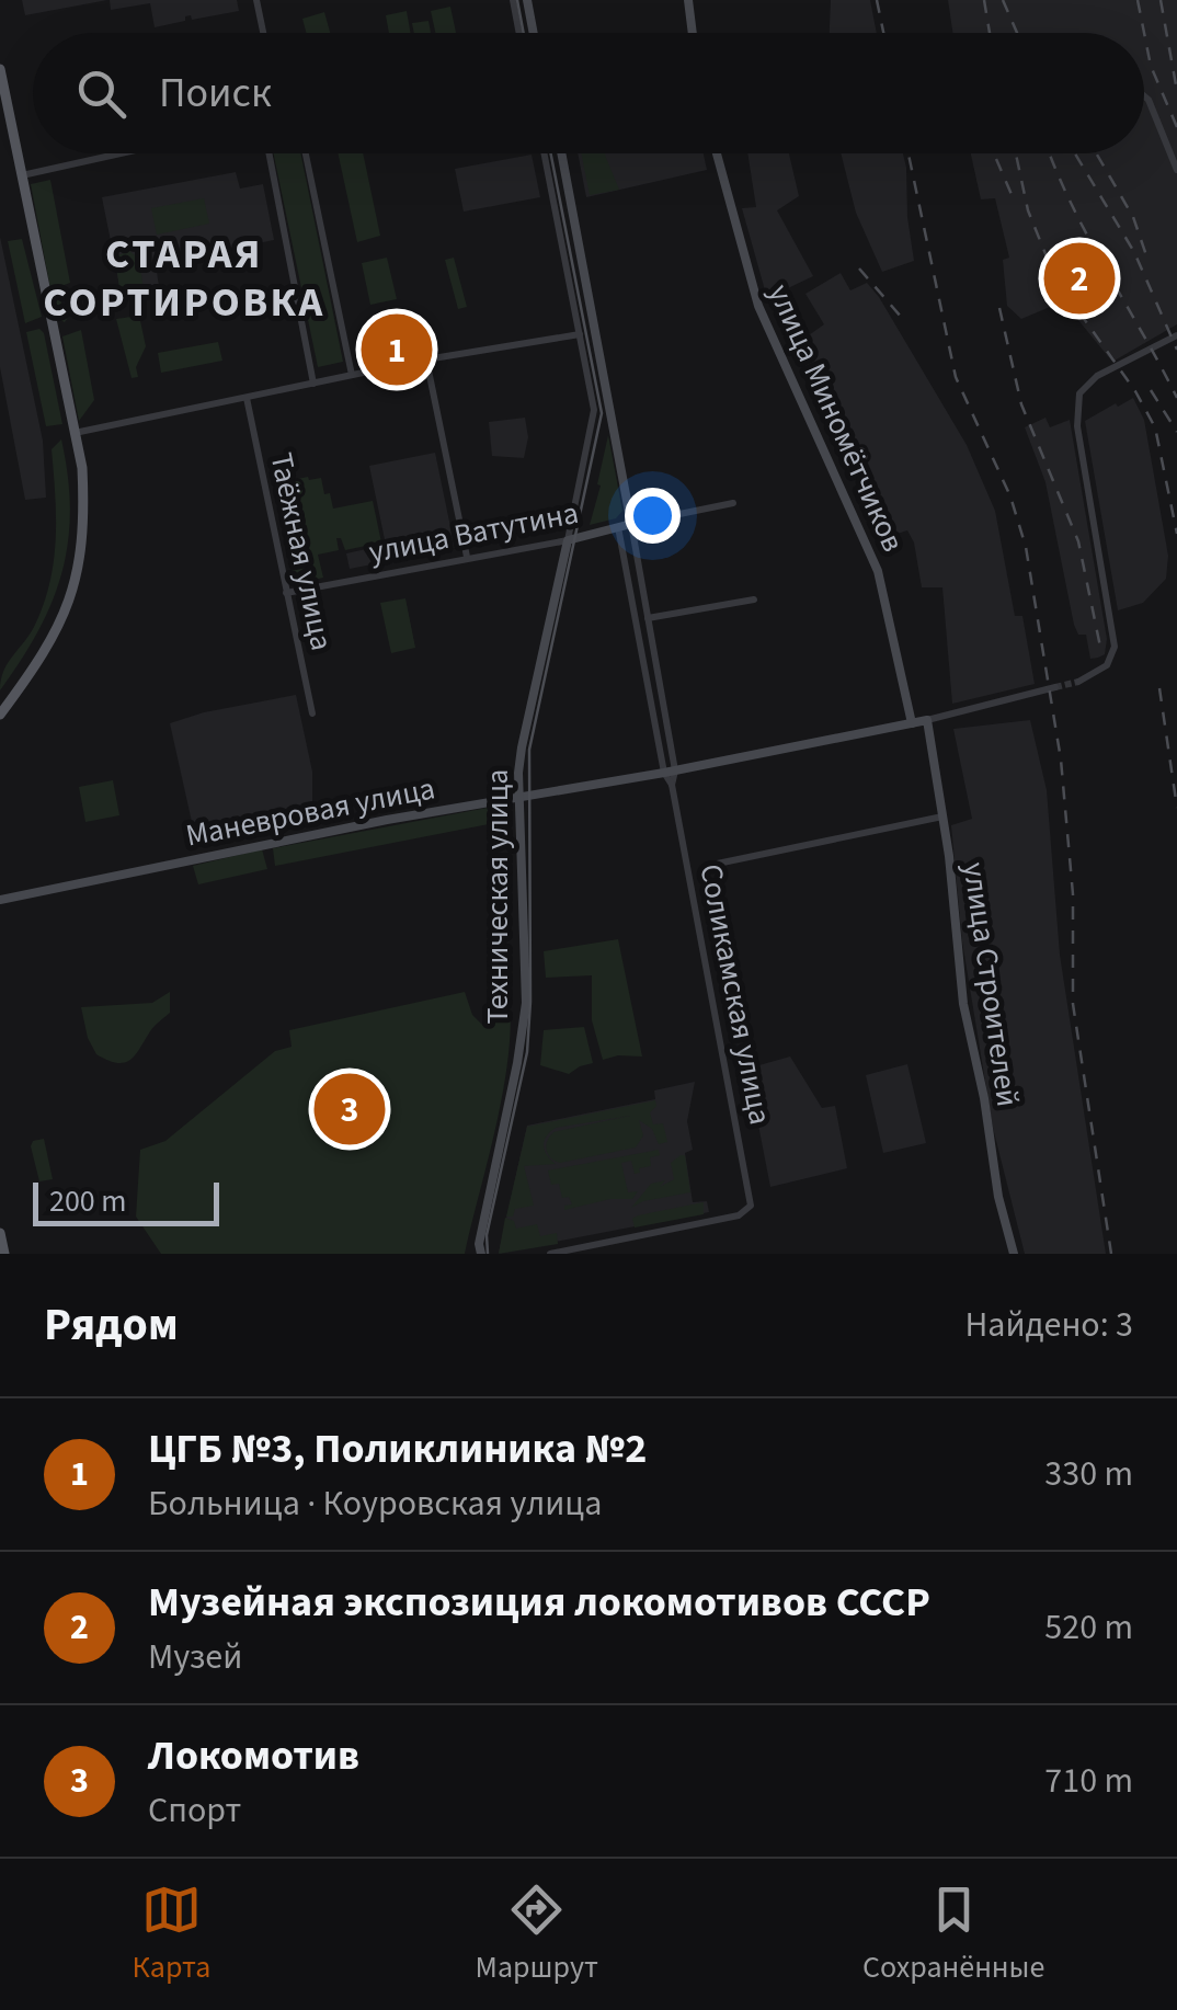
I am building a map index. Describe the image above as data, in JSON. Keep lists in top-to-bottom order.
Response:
{
  "streets": {
    "street": [
      "улица Миномётчиков",
      "улица Ватутина",
      "Таёжная улица",
      "Маневровая улица",
      "Техническая улица",
      "улица Строителей",
      "Соликамская улица"
    ]
  },
  "crossings": [
    ["улица Миномётчиков", "Маневровая улица"],
    ["улица Ватутина", "Таёжная улица"],
    ["улица Ватутина", "Техническая улица"],
    ["улица Ватутина", "Соликамская улица"],
    ["Маневровая улица", "Техническая улица"],
    ["Маневровая улица", "улица Строителей"],
    ["Маневровая улица", "Соликамская улица"]
  ],
  "districts": ["СТАРАЯ СОРТИРОВКА"],
  "scale_bar": "200 m",
  "page": {
    "search": "Поиск",
    "pins": ["2", "1", "3"],
    "scale": "200 m",
    "heading": ["Рядом", "Найдено: 3"],
    "list": [
      {
        "mark": "1",
        "name": "ЦГБ №3, Поликлиника №2",
        "note": "Больница · Коуровская улица",
        "value": "330 m"
      },
      {
        "mark": "2",
        "name": "Музейная экспозиция локомотивов СССР",
        "note": "Музей",
        "value": "520 m"
      },
      {
        "mark": "3",
        "name": "Локомотив",
        "note": "Спорт",
        "value": "710 m"
      }
    ],
    "nav": ["Карта", "Маршрут", "Сохранённые"]
  }
}
